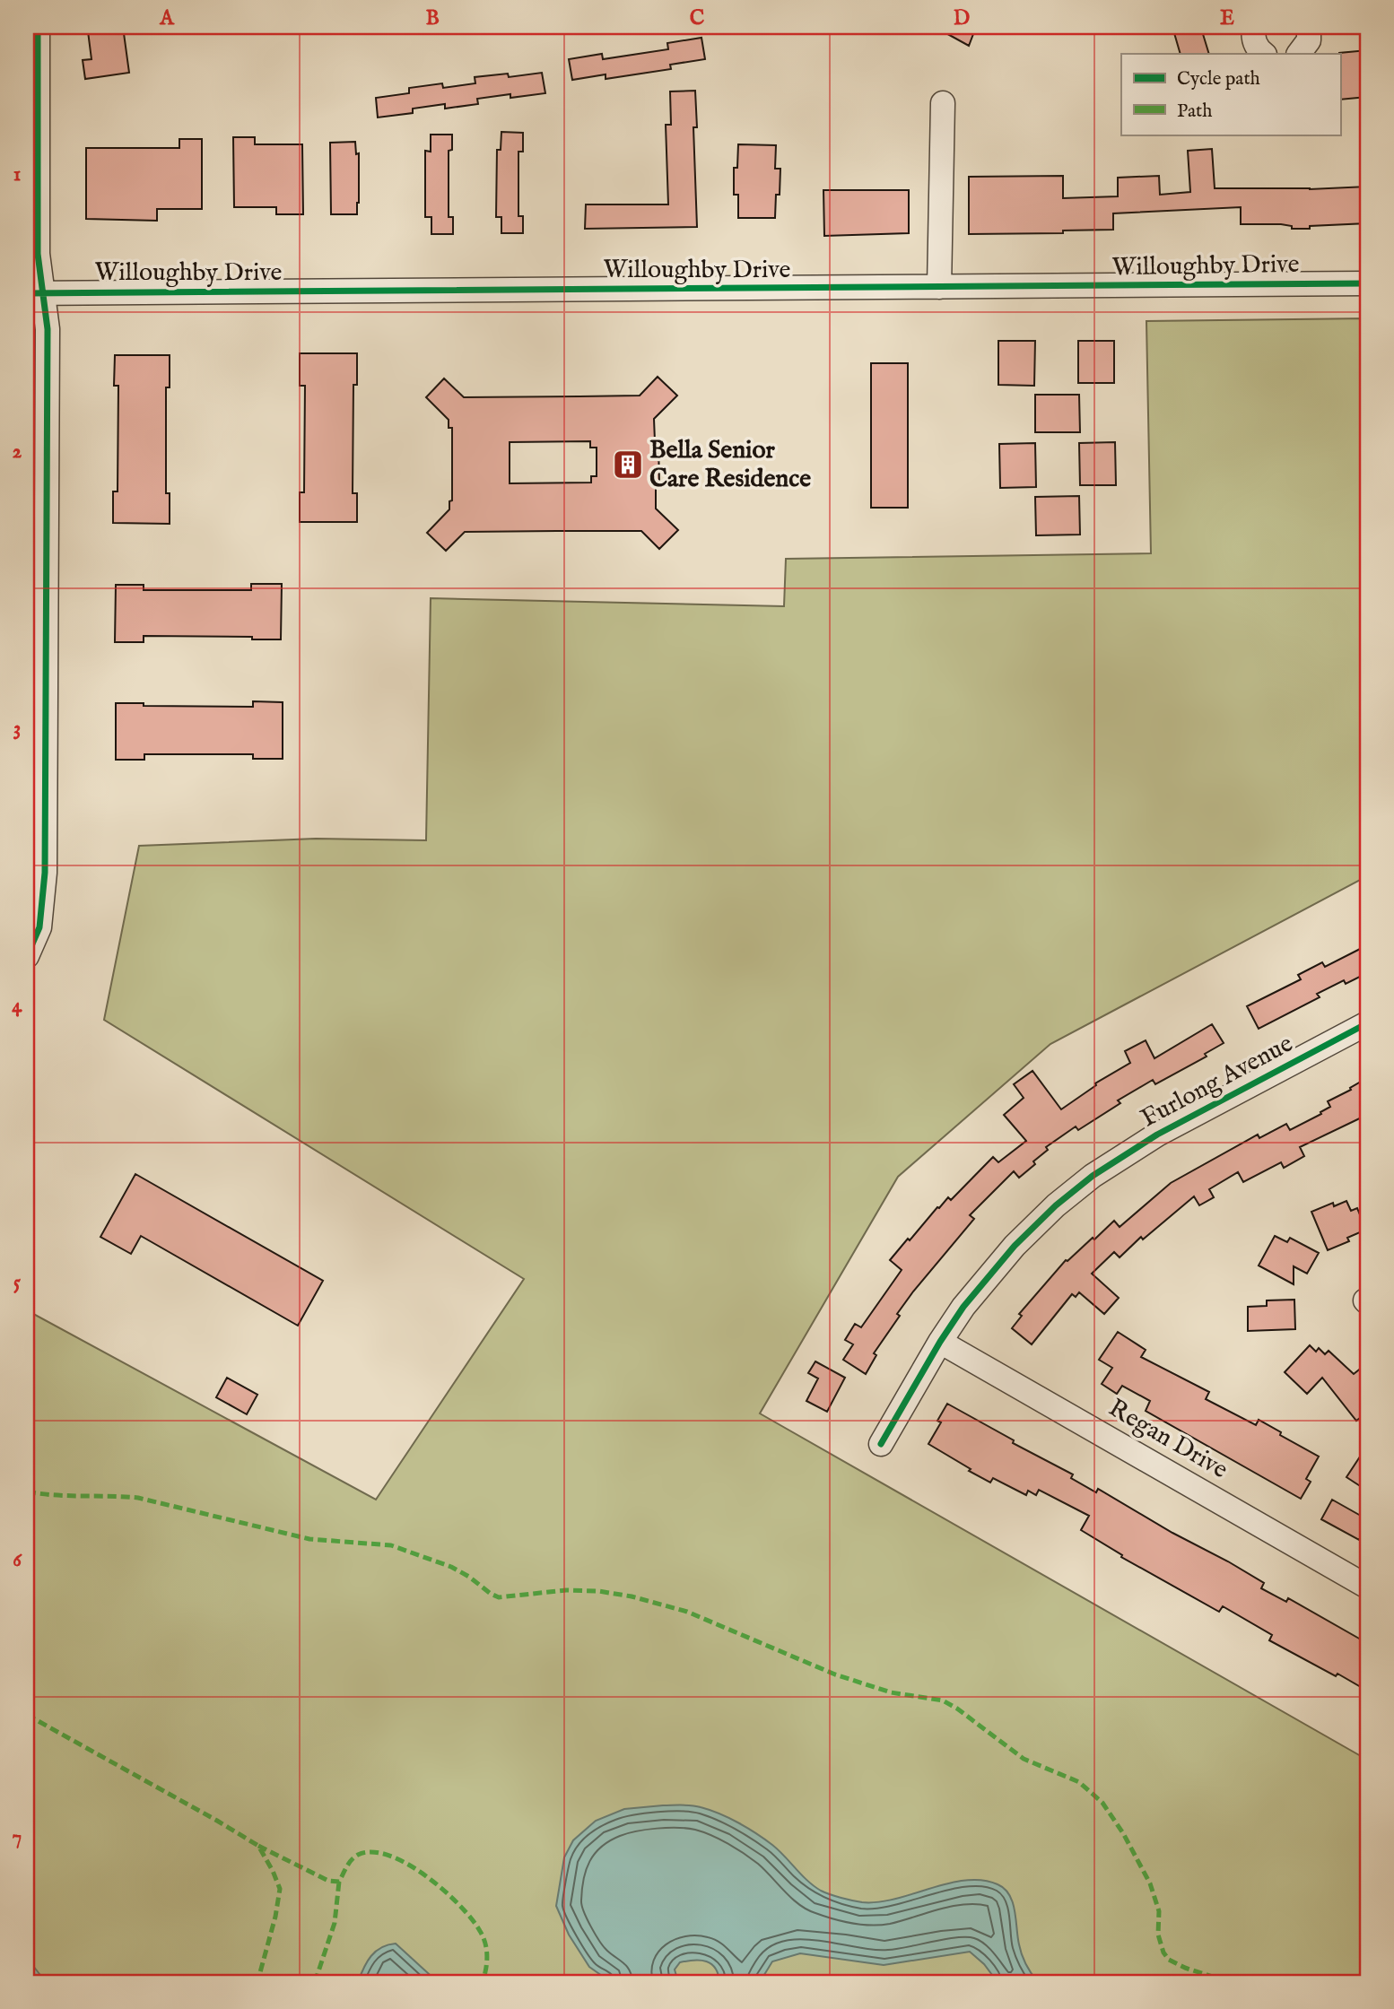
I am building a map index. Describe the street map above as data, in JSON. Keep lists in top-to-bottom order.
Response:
{
  "streets": {
    "street": ["Willoughby Drive", "Furlong Avenue", "Regan Drive"]
  },
  "crossings": [
    ["Furlong Avenue", "Regan Drive"]
  ],
  "places": {
    "building": ["Bella Senior Care Residence"]
  },
  "legend": ["Cycle path", "Path"],
  "grid": {
    "columns": [
      "A",
      "B",
      "C",
      "D",
      "E"
    ],
    "rows": [
      "1",
      "2",
      "3",
      "4",
      "5",
      "6",
      "7"
    ]
  }
}
